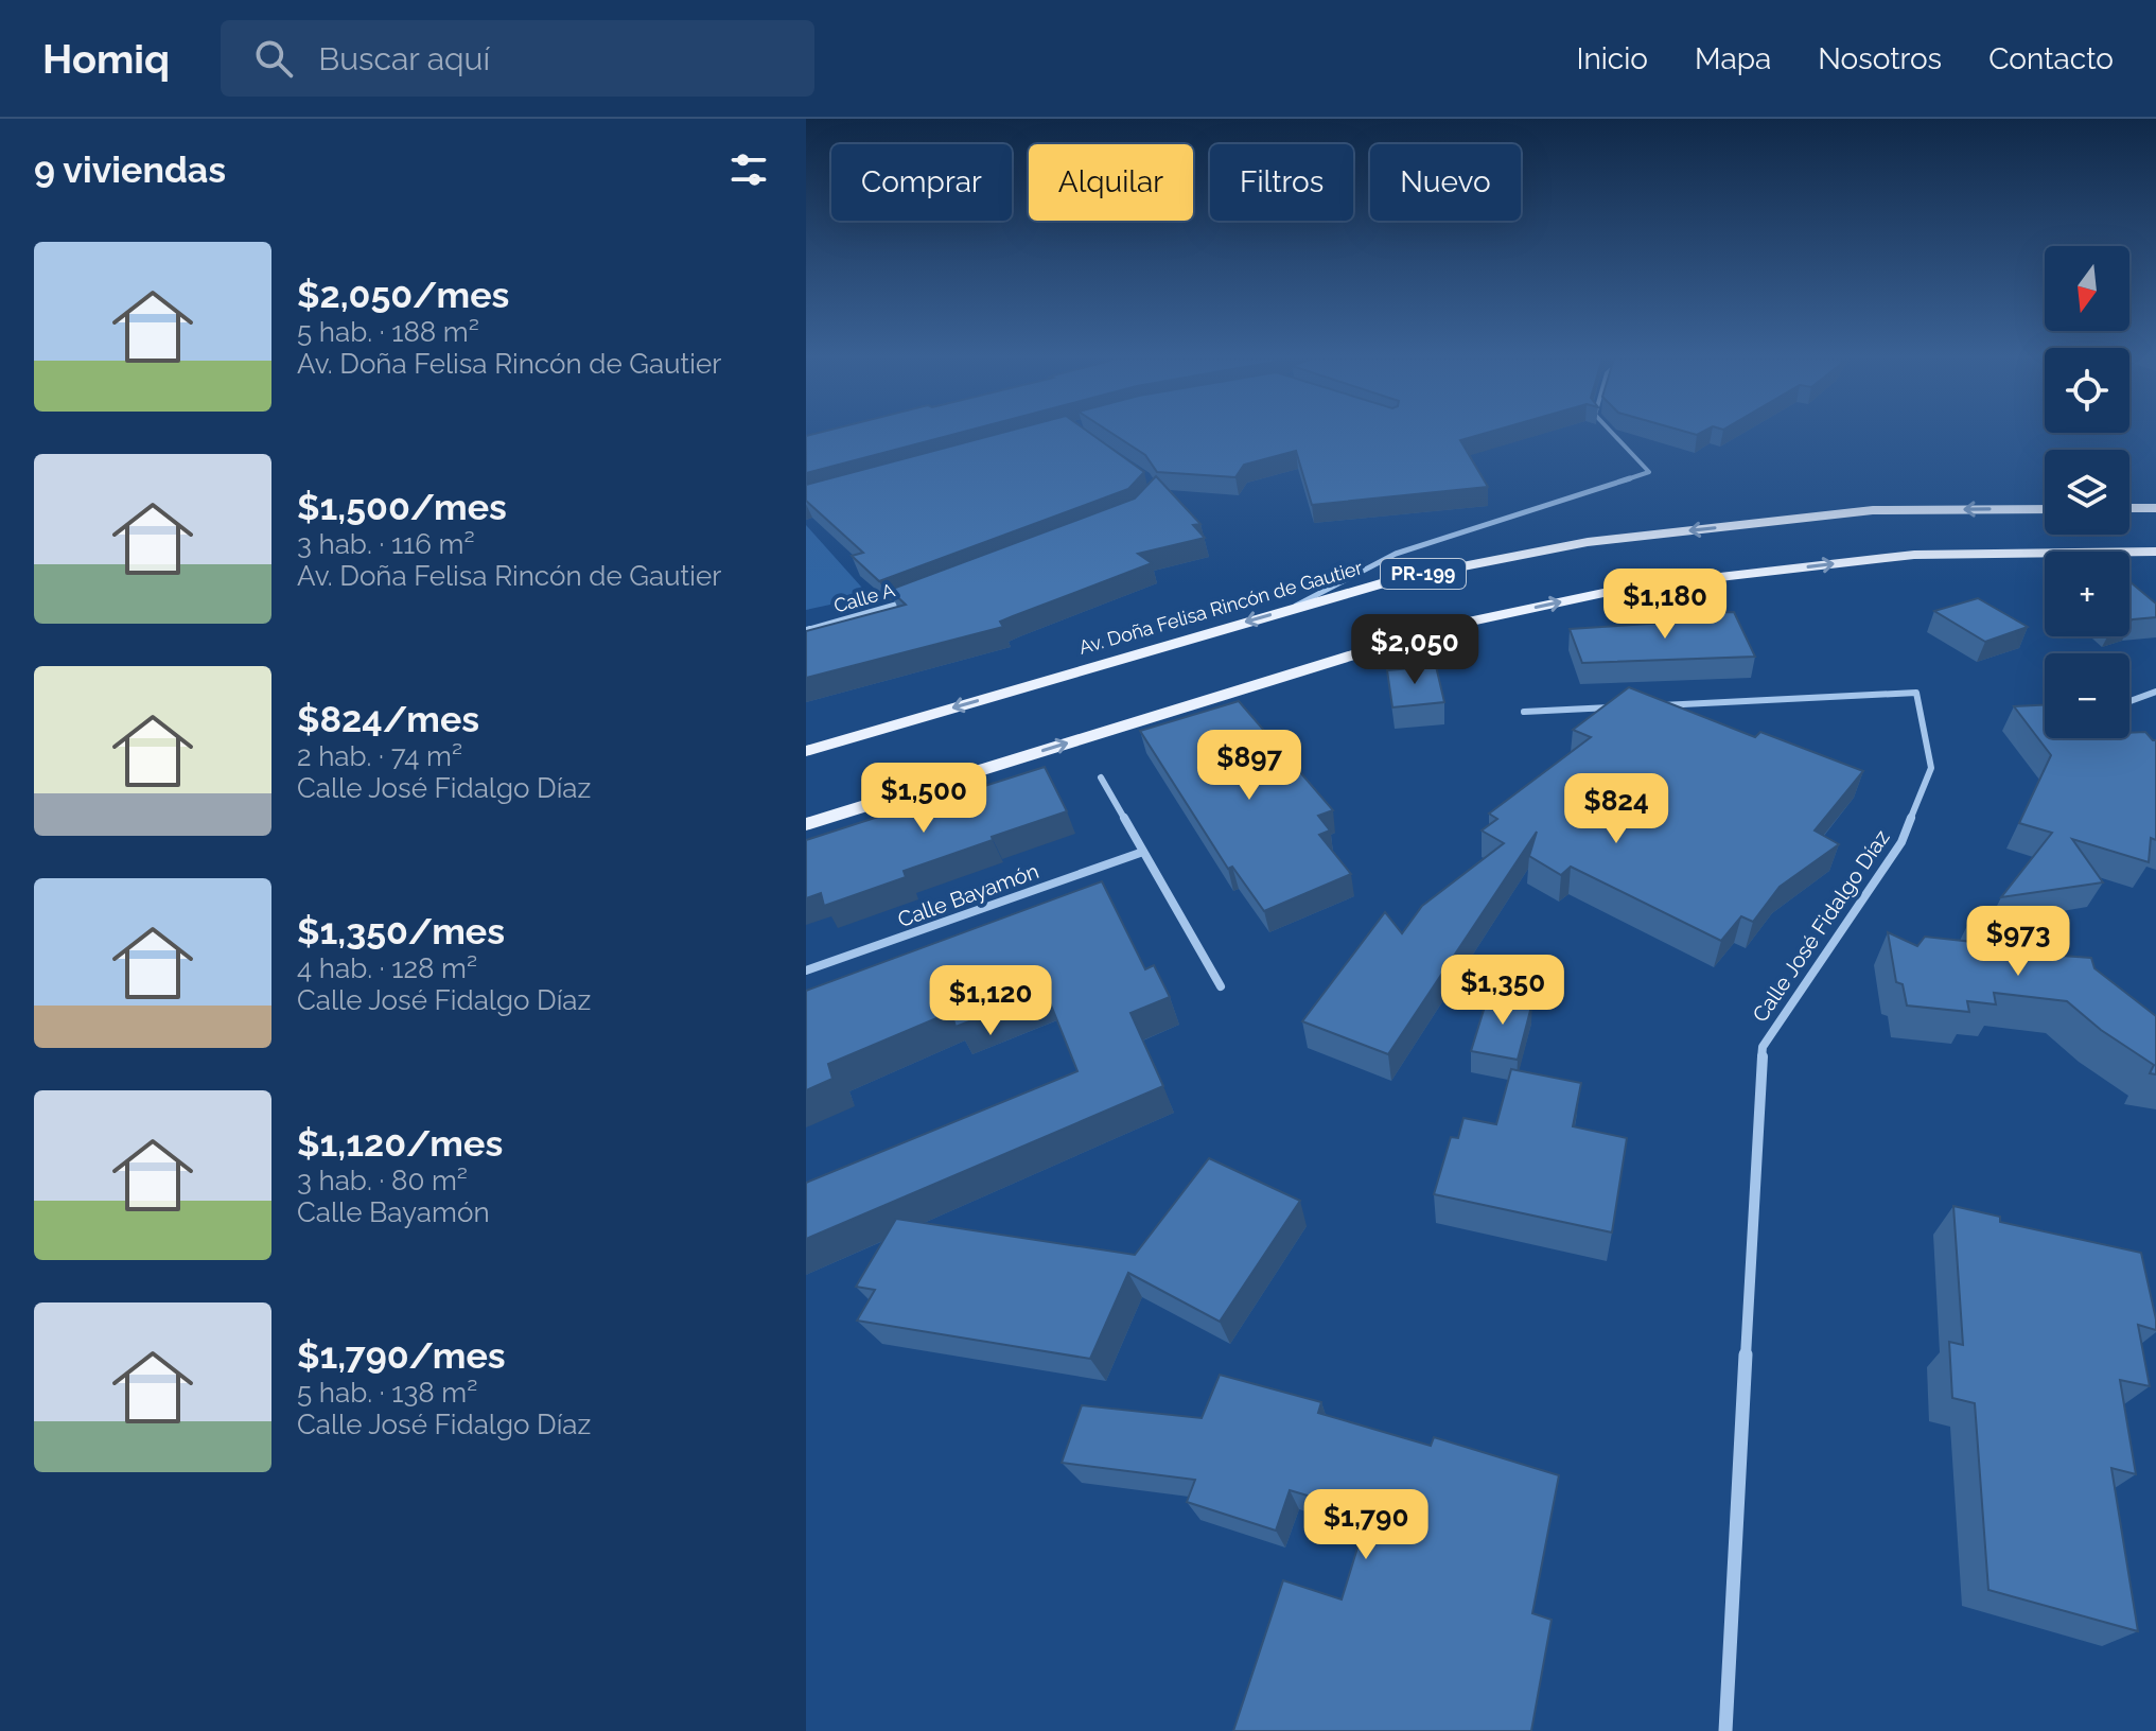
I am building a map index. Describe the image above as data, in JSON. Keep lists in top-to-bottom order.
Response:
{
  "streets": {
    "main road": ["PR-199", "Av. Doña Felisa Rincón de Gautier"],
    "street": ["Calle A", "Calle Bayamón", "Calle José Fidalgo Díaz"]
  },
  "north": "bottom",
  "page": {
    "header": "Homiq",
    "search": "Buscar aquí",
    "nav": [
      "Inicio",
      "Mapa",
      "Nosotros",
      "Contacto"
    ],
    "heading": "9 viviendas",
    "chip": [
      "Comprar",
      "Alquilar",
      "Filtros",
      "Nuevo"
    ],
    "list": [
      {
        "name": "$2,050/mes",
        "note": "5 hab. · 188 m² · Av. Doña Felisa Rincón de Gautier"
      },
      {
        "name": "$1,500/mes",
        "note": "3 hab. · 116 m² · Av. Doña Felisa Rincón de Gautier"
      },
      {
        "name": "$824/mes",
        "note": "2 hab. · 74 m² · Calle José Fidalgo Díaz"
      },
      {
        "name": "$1,350/mes",
        "note": "4 hab. · 128 m² · Calle José Fidalgo Díaz"
      },
      {
        "name": "$1,120/mes",
        "note": "3 hab. · 80 m² · Calle Bayamón"
      },
      {
        "name": "$1,790/mes",
        "note": "5 hab. · 138 m² · Calle José Fidalgo Díaz"
      }
    ],
    "map_buttons": ["+", "−"],
    "price": [
      "$1,180",
      "$2,050",
      "$897",
      "$1,500",
      "$824",
      "$973",
      "$1,350",
      "$1,120",
      "$1,790"
    ]
  }
}
